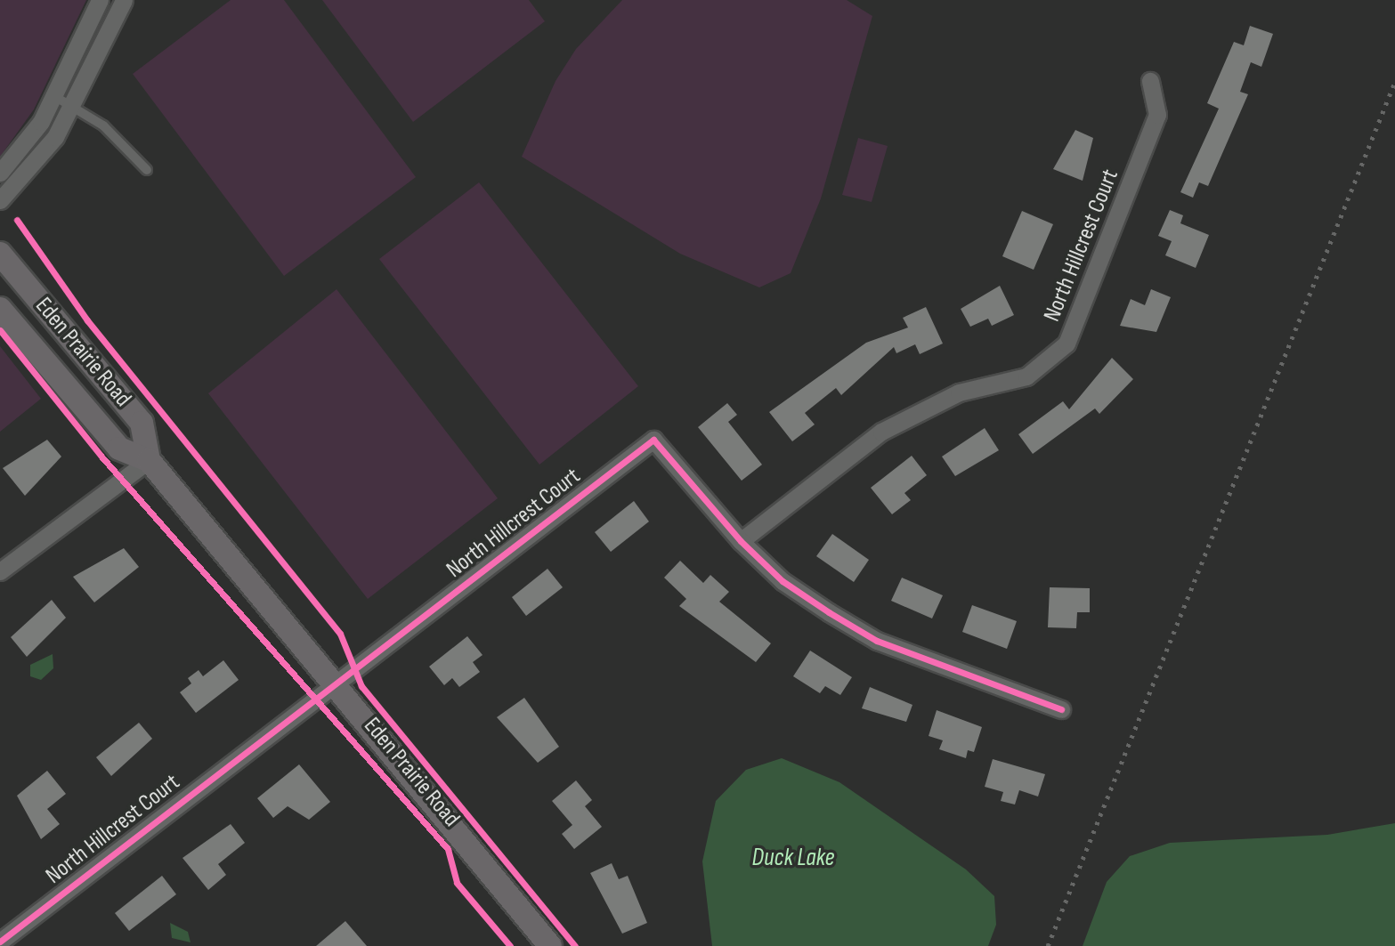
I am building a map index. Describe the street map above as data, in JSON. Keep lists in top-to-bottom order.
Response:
{
  "streets": {
    "main road": ["Eden Prairie Road"],
    "street": ["North Hillcrest Court"]
  },
  "crossings": [
    ["North Hillcrest Court", "Eden Prairie Road"]
  ],
  "water": ["Duck Lake"]
}
